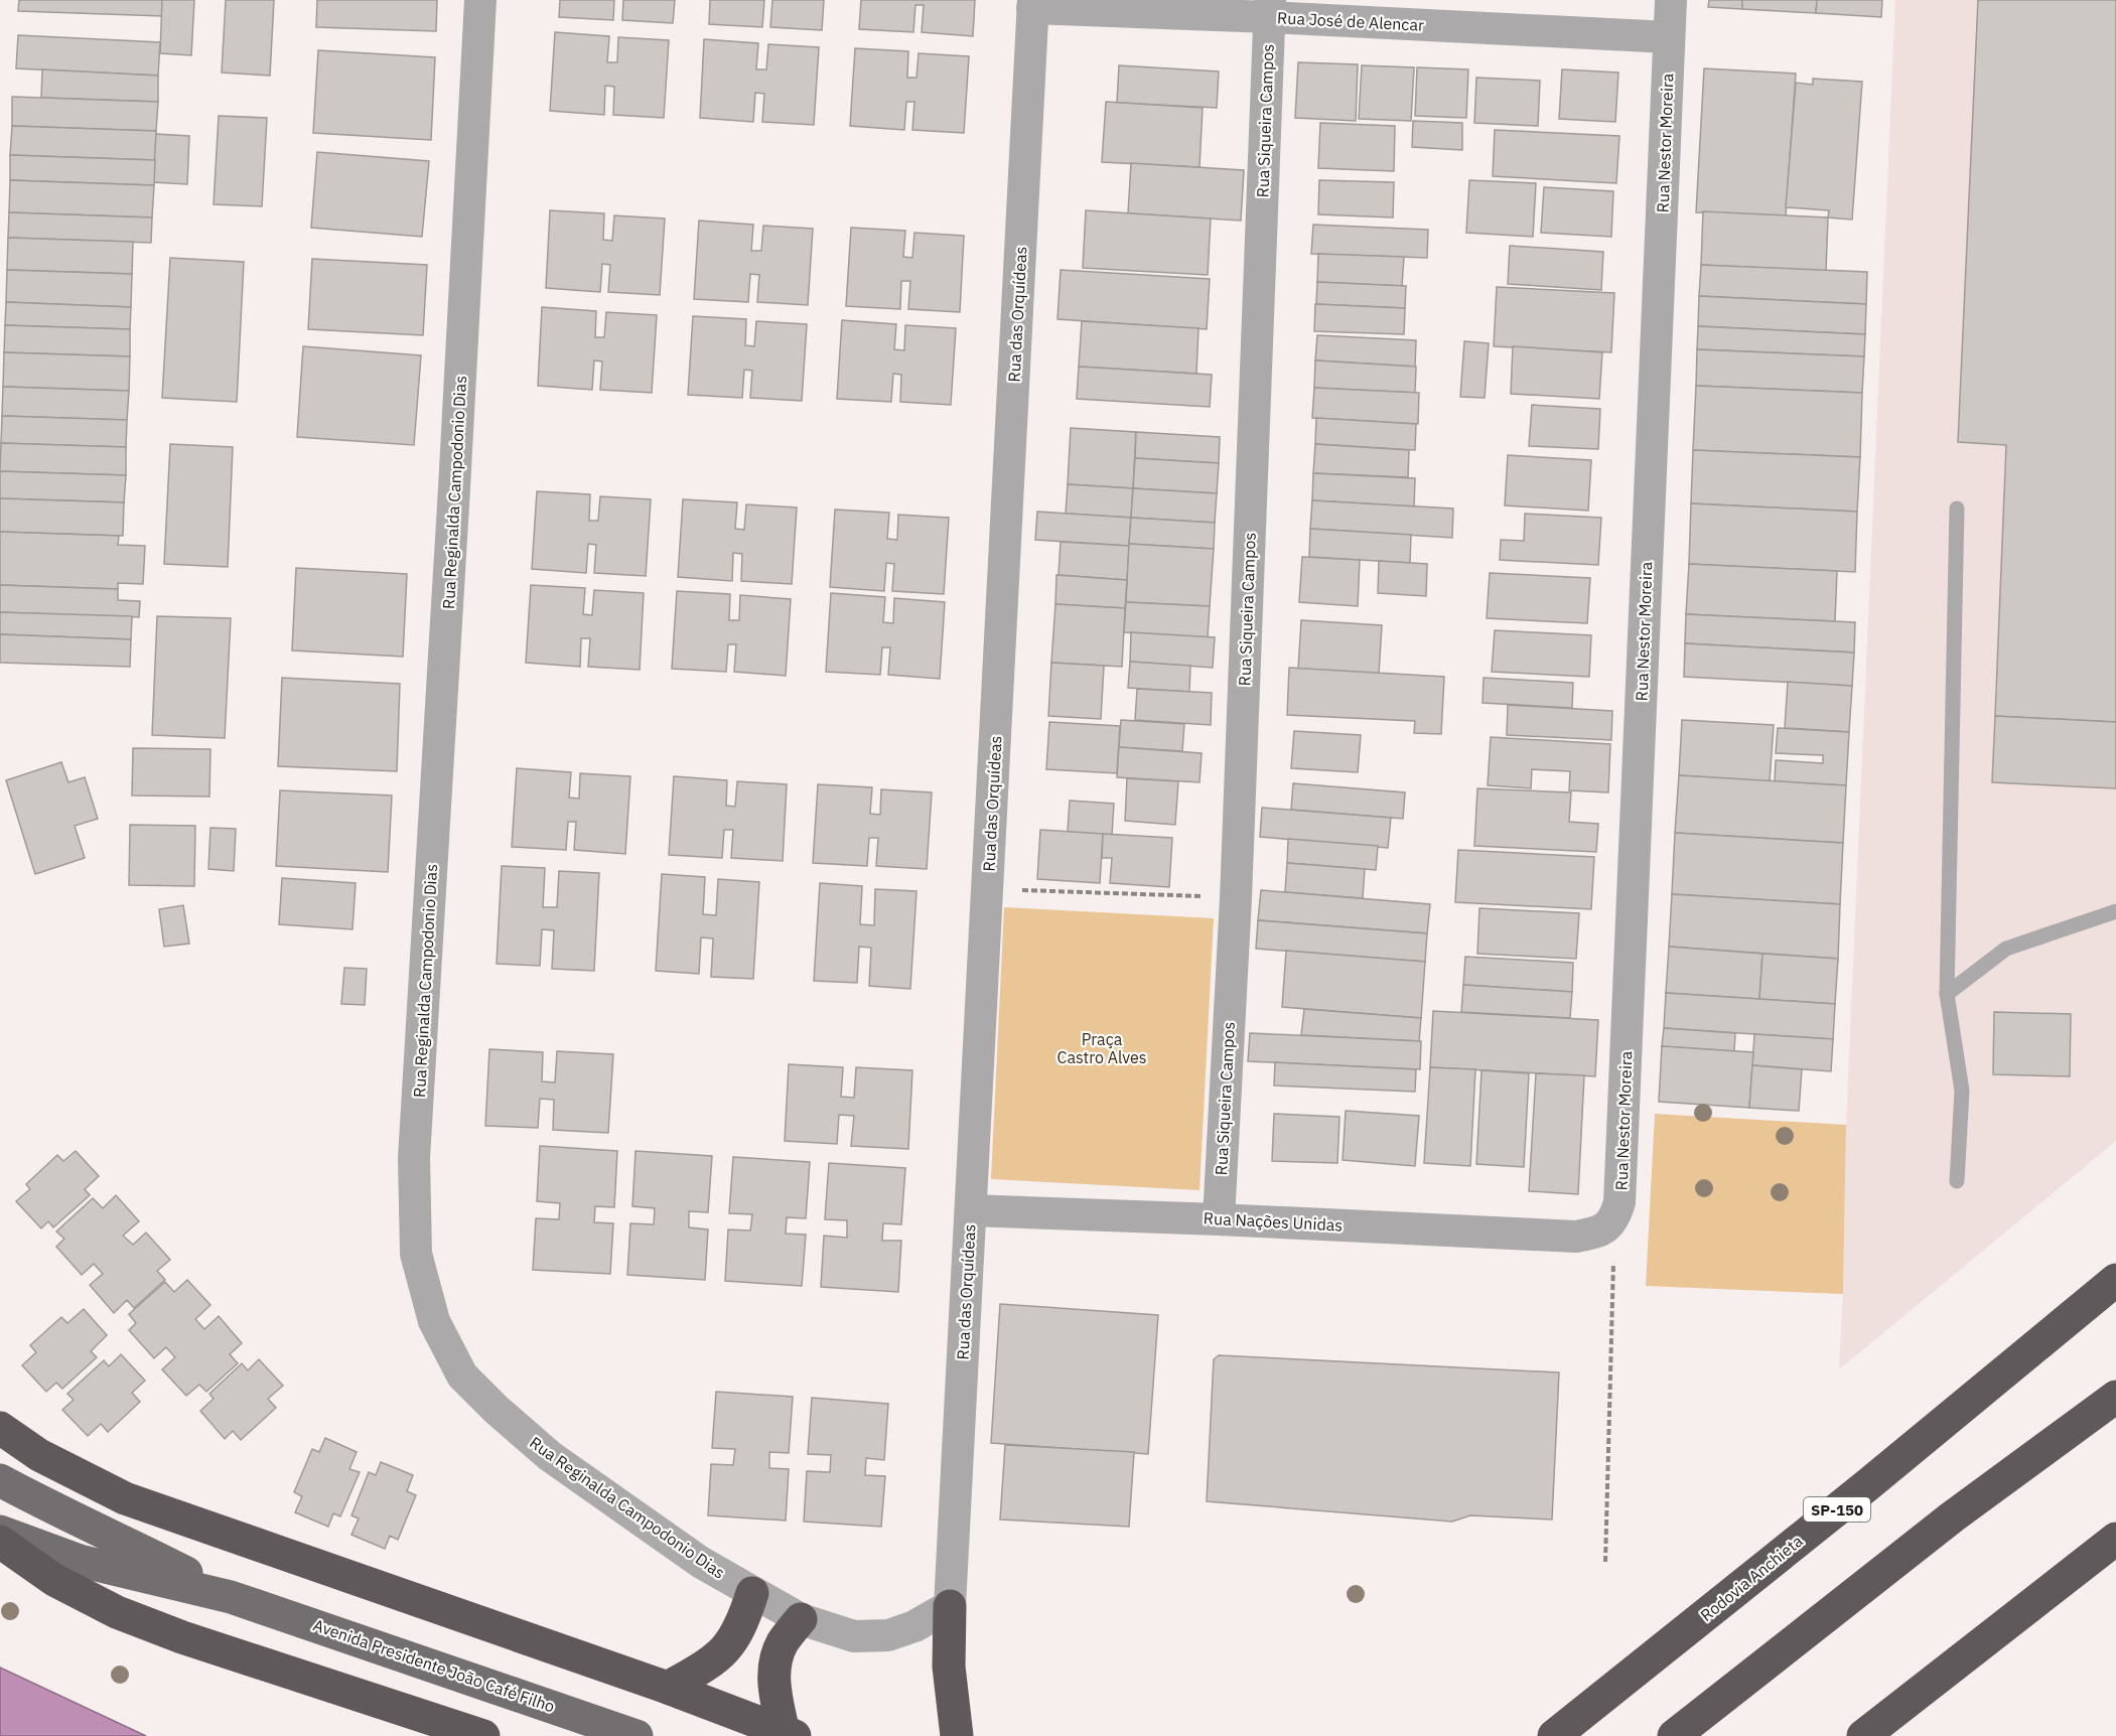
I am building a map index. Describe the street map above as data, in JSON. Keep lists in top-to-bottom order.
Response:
{
  "streets": {
    "highway": ["SP-150", "Rodovia Anchieta"],
    "main road": ["Avenida Presidente João Café Filho"],
    "street": [
      "Rua José de Alencar",
      "Rua Siqueira Campos",
      "Rua Nestor Moreira",
      "Rua das Orquídeas",
      "Rua Reginalda Campodonio Dias",
      "Rua Nações Unidas"
    ]
  },
  "crossings": [
    ["Rua José de Alencar", "Rua Siqueira Campos"],
    ["Rua José de Alencar", "Rua Nestor Moreira"],
    ["Rua José de Alencar", "Rua das Orquídeas"],
    ["Rua Siqueira Campos", "Rua Nações Unidas"],
    ["Rua Nestor Moreira", "Rua Nações Unidas"],
    ["Rua das Orquídeas", "Rua Reginalda Campodonio Dias"],
    ["Rua das Orquídeas", "Rua Nações Unidas"]
  ],
  "parks": ["Praça Castro Alves"]
}
